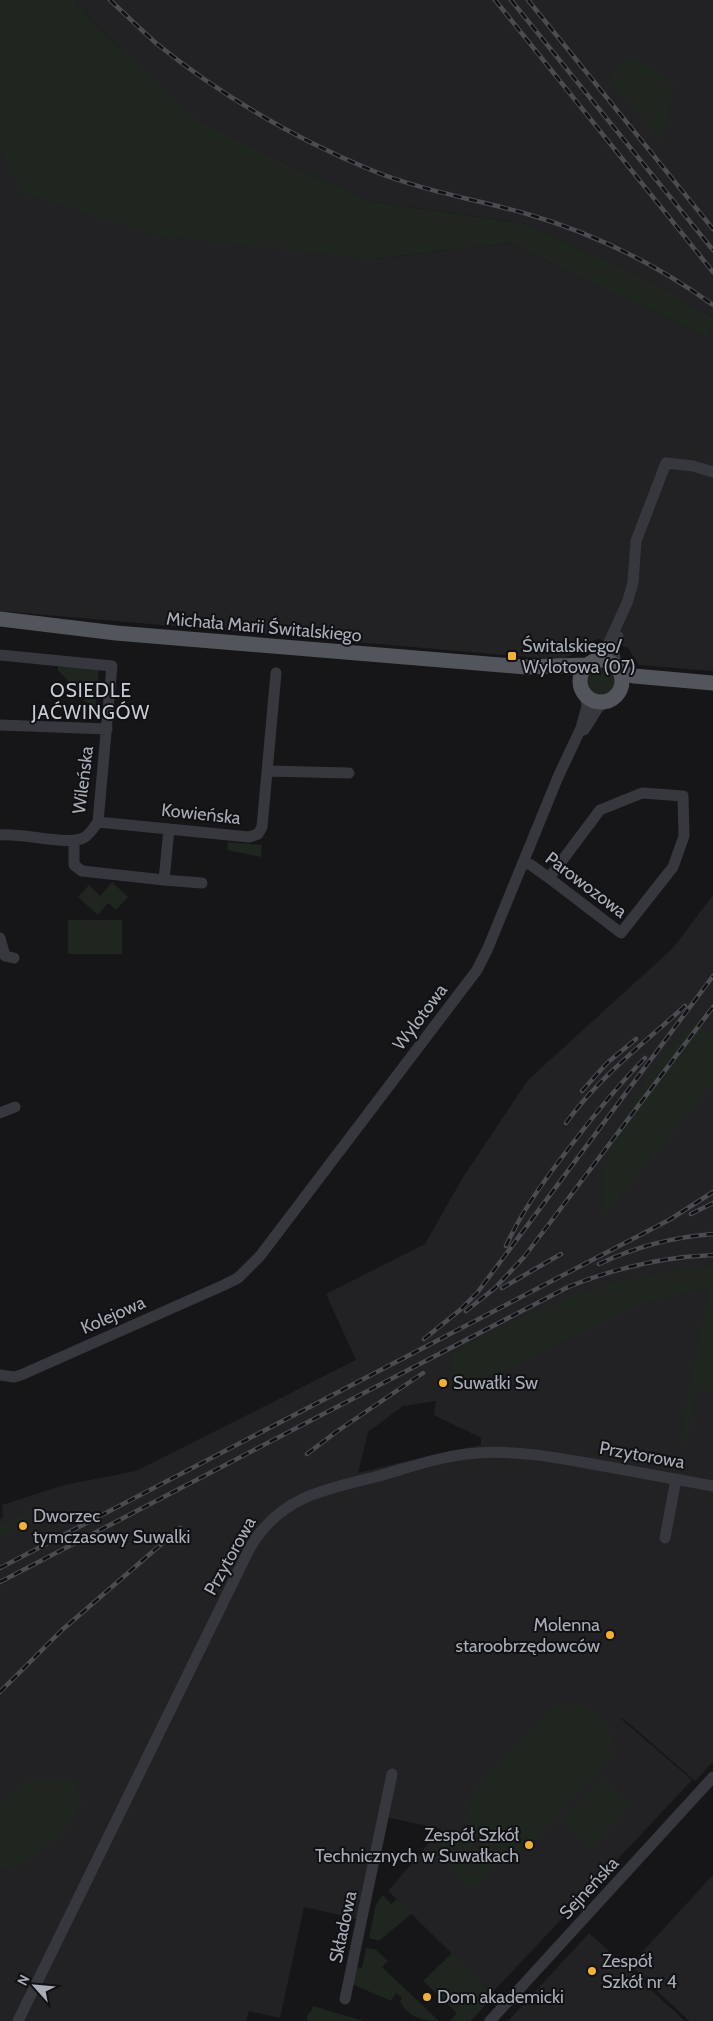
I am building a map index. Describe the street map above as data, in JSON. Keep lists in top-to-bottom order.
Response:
{
  "streets": {
    "main road": ["Michała Marii Świtalskiego"],
    "street": [
      "Wileńska",
      "Kowieńska",
      "Parowozowa",
      "Wylotowa",
      "Kolejowa",
      "Przytorowa",
      "Sejneńska",
      "Składowa"
    ]
  },
  "crossings": [
    ["Michała Marii Świtalskiego", "Wylotowa"],
    ["Wileńska", "Kowieńska"],
    ["Parowozowa", "Wylotowa"],
    ["Wylotowa", "Kolejowa"]
  ],
  "districts": ["OSIEDLE JAĆWINGÓW"],
  "places": {
    "transit": ["Świtalskiego/ Wylotowa (07)"],
    "other": [
      "Suwałki Sw",
      "Dworzec tymczasowy Suwalki",
      "Molenna staroobrzędowców",
      "Zespół Szkół Technicznych w Suwałkach",
      "Zespół Szkół nr 4",
      "Dom akademicki"
    ]
  },
  "north": "top left"
}
